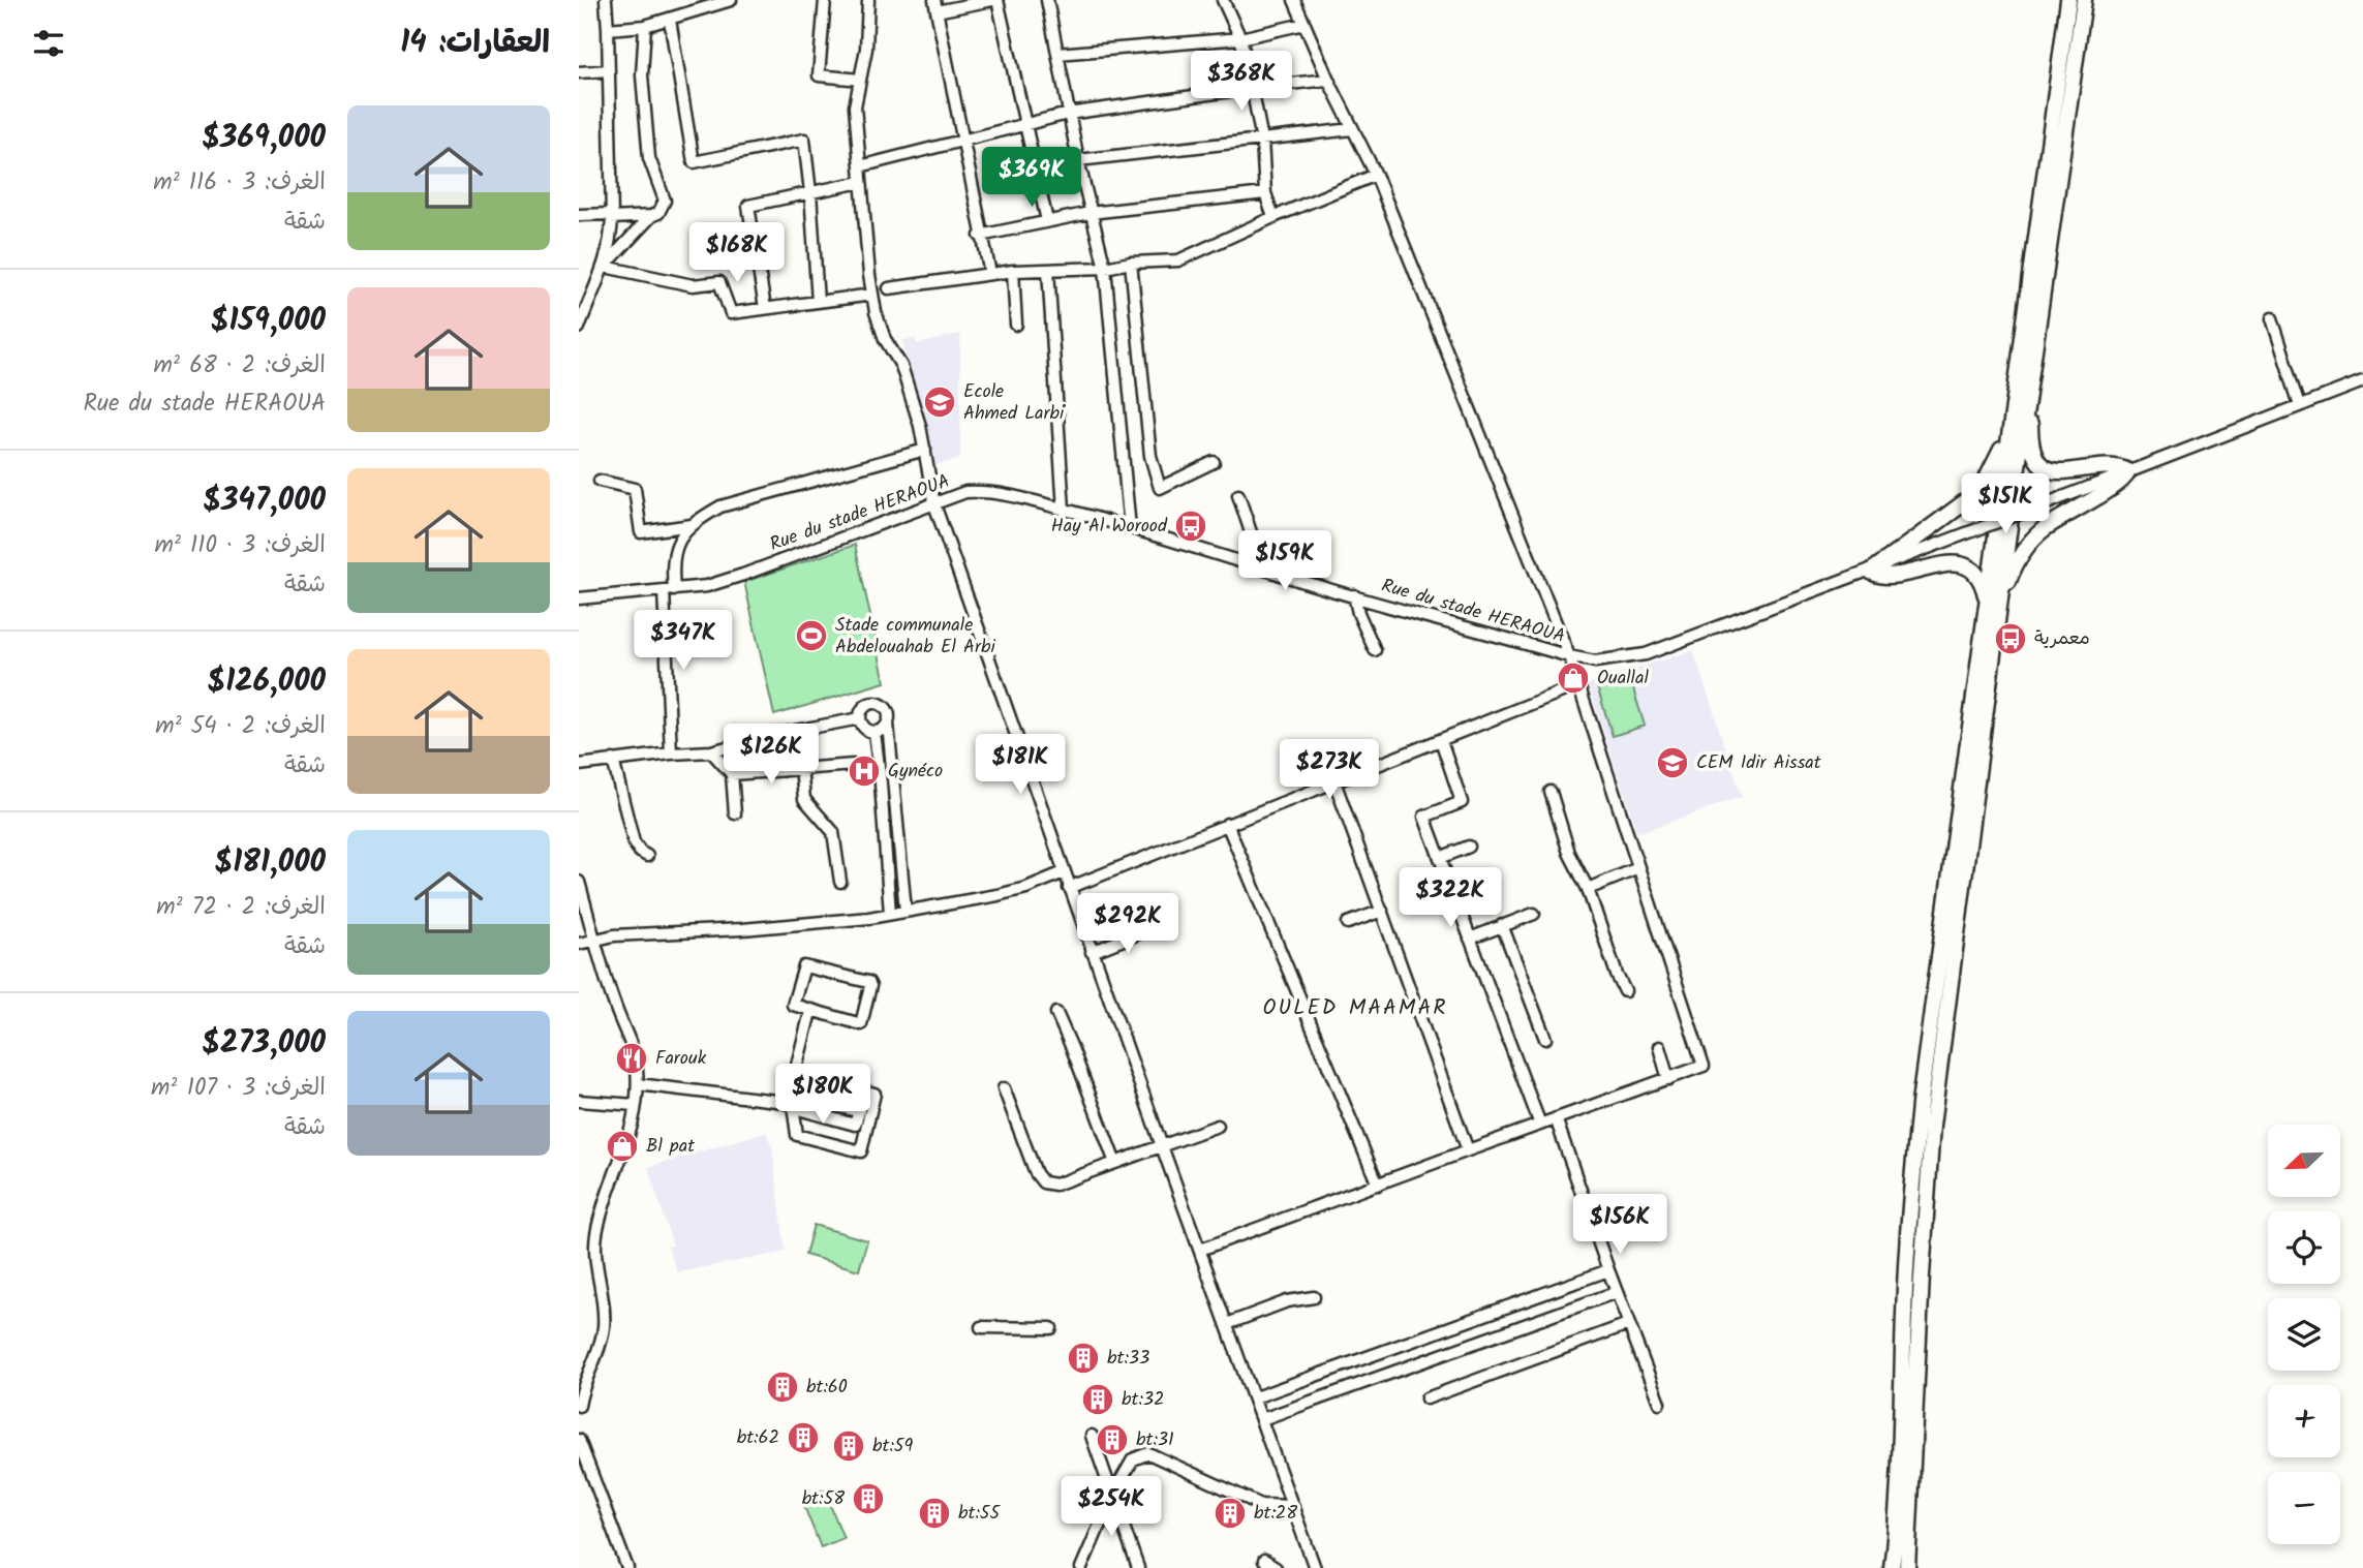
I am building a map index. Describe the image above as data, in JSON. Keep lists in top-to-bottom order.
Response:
{
  "streets": {
    "street": ["Rue du stade HERAOUA"]
  },
  "districts": ["OULED MAAMAR"],
  "places": {
    "school or university": ["Ecole Ahmed Larbi", "CEM Idir Aissat"],
    "bus stop": ["Hay Al Worood", "معمرية"],
    "sports": ["Stade communale Abdelouahab El Arbi"],
    "shop": ["Ouallal", "Bl pat"],
    "hospital": ["Gynéco"],
    "restaurant": ["Farouk"],
    "building": [
      "bt:33",
      "bt:60",
      "bt:32",
      "bt:62",
      "bt:31",
      "bt:59",
      "bt:58",
      "bt:55",
      "bt:28"
    ]
  },
  "north": "bottom left",
  "page": {
    "heading": "العقارات: 14",
    "price": [
      "$368K",
      "$369K",
      "$168K",
      "$151K",
      "$159K",
      "$347K",
      "$126K",
      "$181K",
      "$273K",
      "$322K",
      "$292K",
      "$180K",
      "$156K",
      "$254K"
    ],
    "list": [
      {
        "name": "$369,000",
        "note": "الغرف: 3 · 116 m² · شقة"
      },
      {
        "name": "$159,000",
        "note": "الغرف: 2 · 68 m² · Rue du stade HERAOUA"
      },
      {
        "name": "$347,000",
        "note": "الغرف: 3 · 110 m² · شقة"
      },
      {
        "name": "$126,000",
        "note": "الغرف: 2 · 54 m² · شقة"
      },
      {
        "name": "$181,000",
        "note": "الغرف: 2 · 72 m² · شقة"
      },
      {
        "name": "$273,000",
        "note": "الغرف: 3 · 107 m² · شقة"
      }
    ],
    "map_buttons": ["+", "−"]
  }
}
